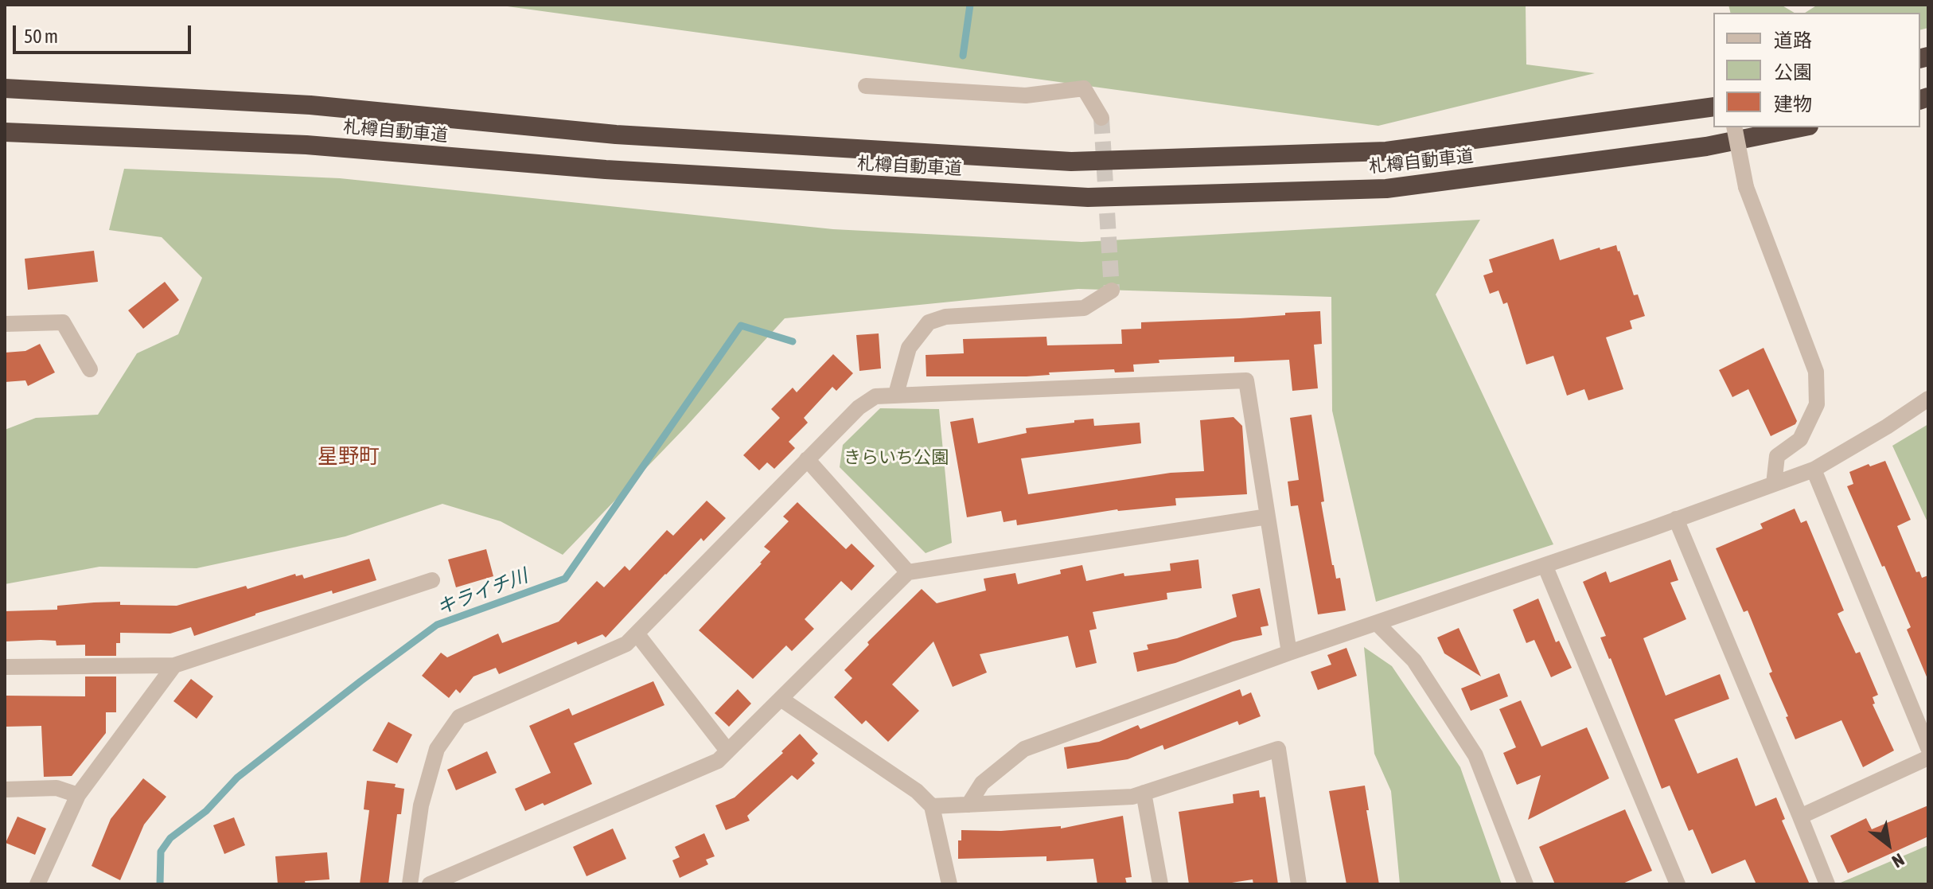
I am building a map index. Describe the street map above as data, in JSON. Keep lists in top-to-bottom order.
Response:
{
  "streets": {
    "highway": ["札樽自動車道"]
  },
  "districts": ["星野町"],
  "water": ["キライチ川"],
  "parks": ["きらいち公園"],
  "legend": ["道路", "公園", "建物"],
  "scale_bar": "50 m",
  "north": "bottom right"
}
